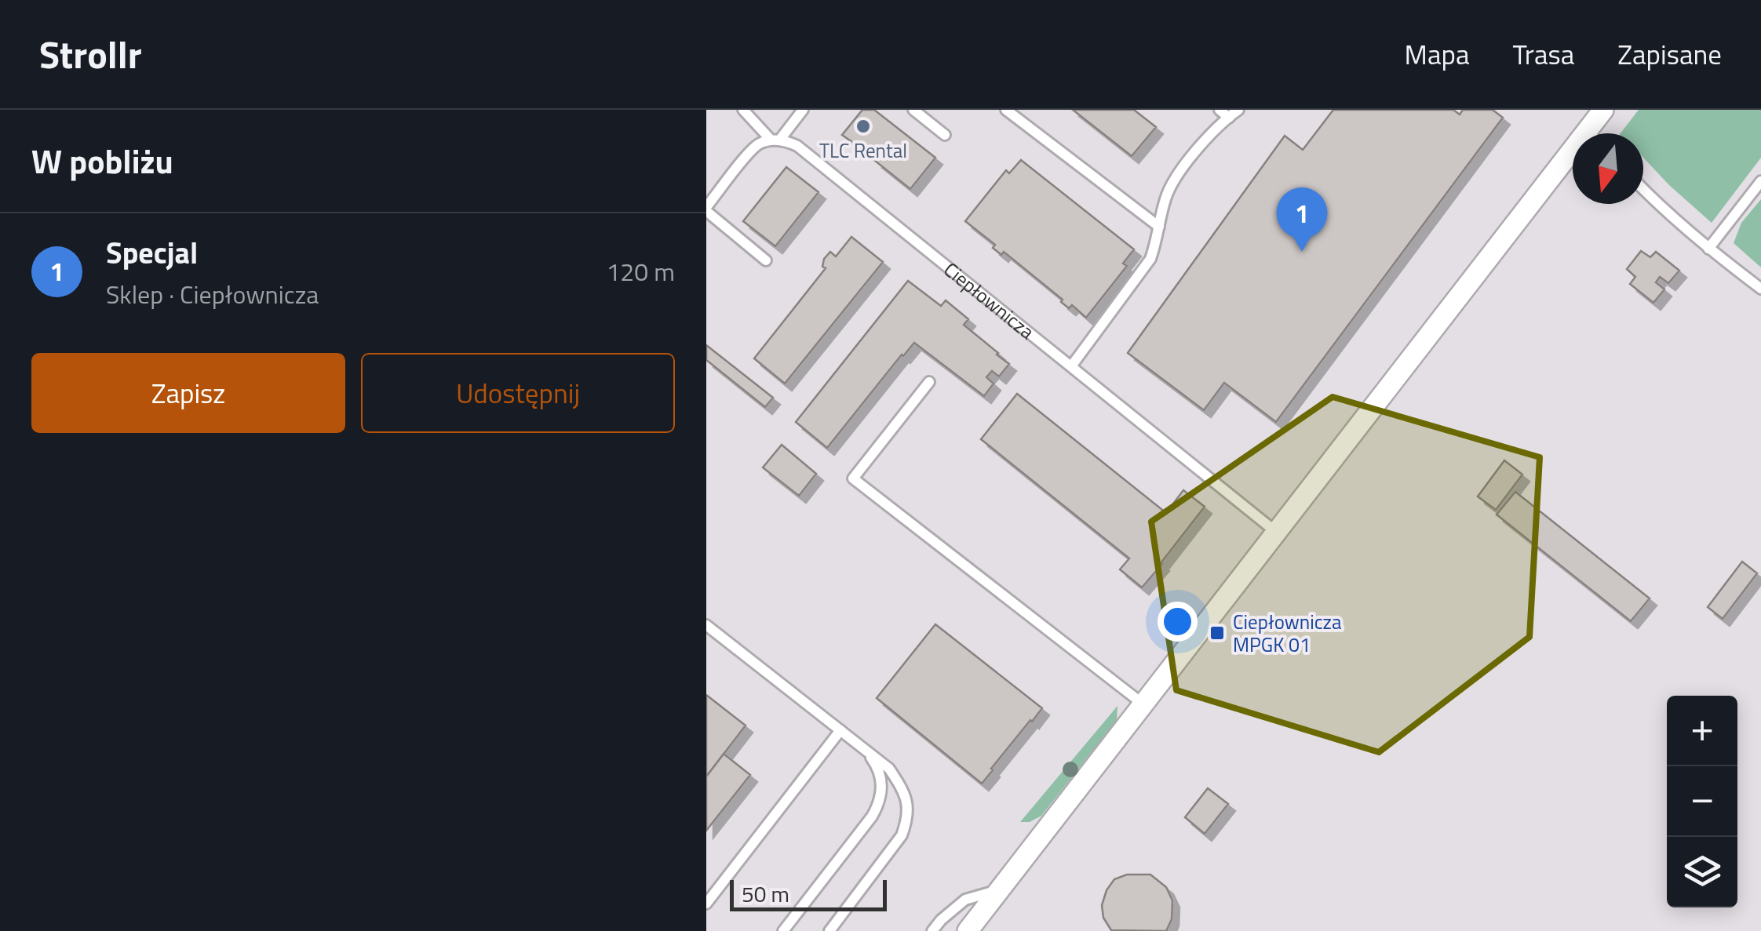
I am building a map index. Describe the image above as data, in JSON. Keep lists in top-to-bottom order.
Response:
{
  "streets": {
    "lane": ["Ciepłownicza"]
  },
  "places": {
    "other": ["TLC Rental"],
    "transit": ["Ciepłownicza MPGK 01"]
  },
  "scale_bar": "50 m",
  "north": "bottom",
  "page": {
    "header": "Strollr",
    "nav": ["Mapa", "Trasa", "Zapisane"],
    "heading": "W pobliżu",
    "pins": "1",
    "list": [
      {
        "mark": "1",
        "name": "Specjal",
        "note": "Sklep · Ciepłownicza",
        "value": "120 m"
      }
    ],
    "buttons": ["Zapisz", "Udostępnij"],
    "map_buttons": ["+", "−"],
    "scale": "50 m"
  }
}
